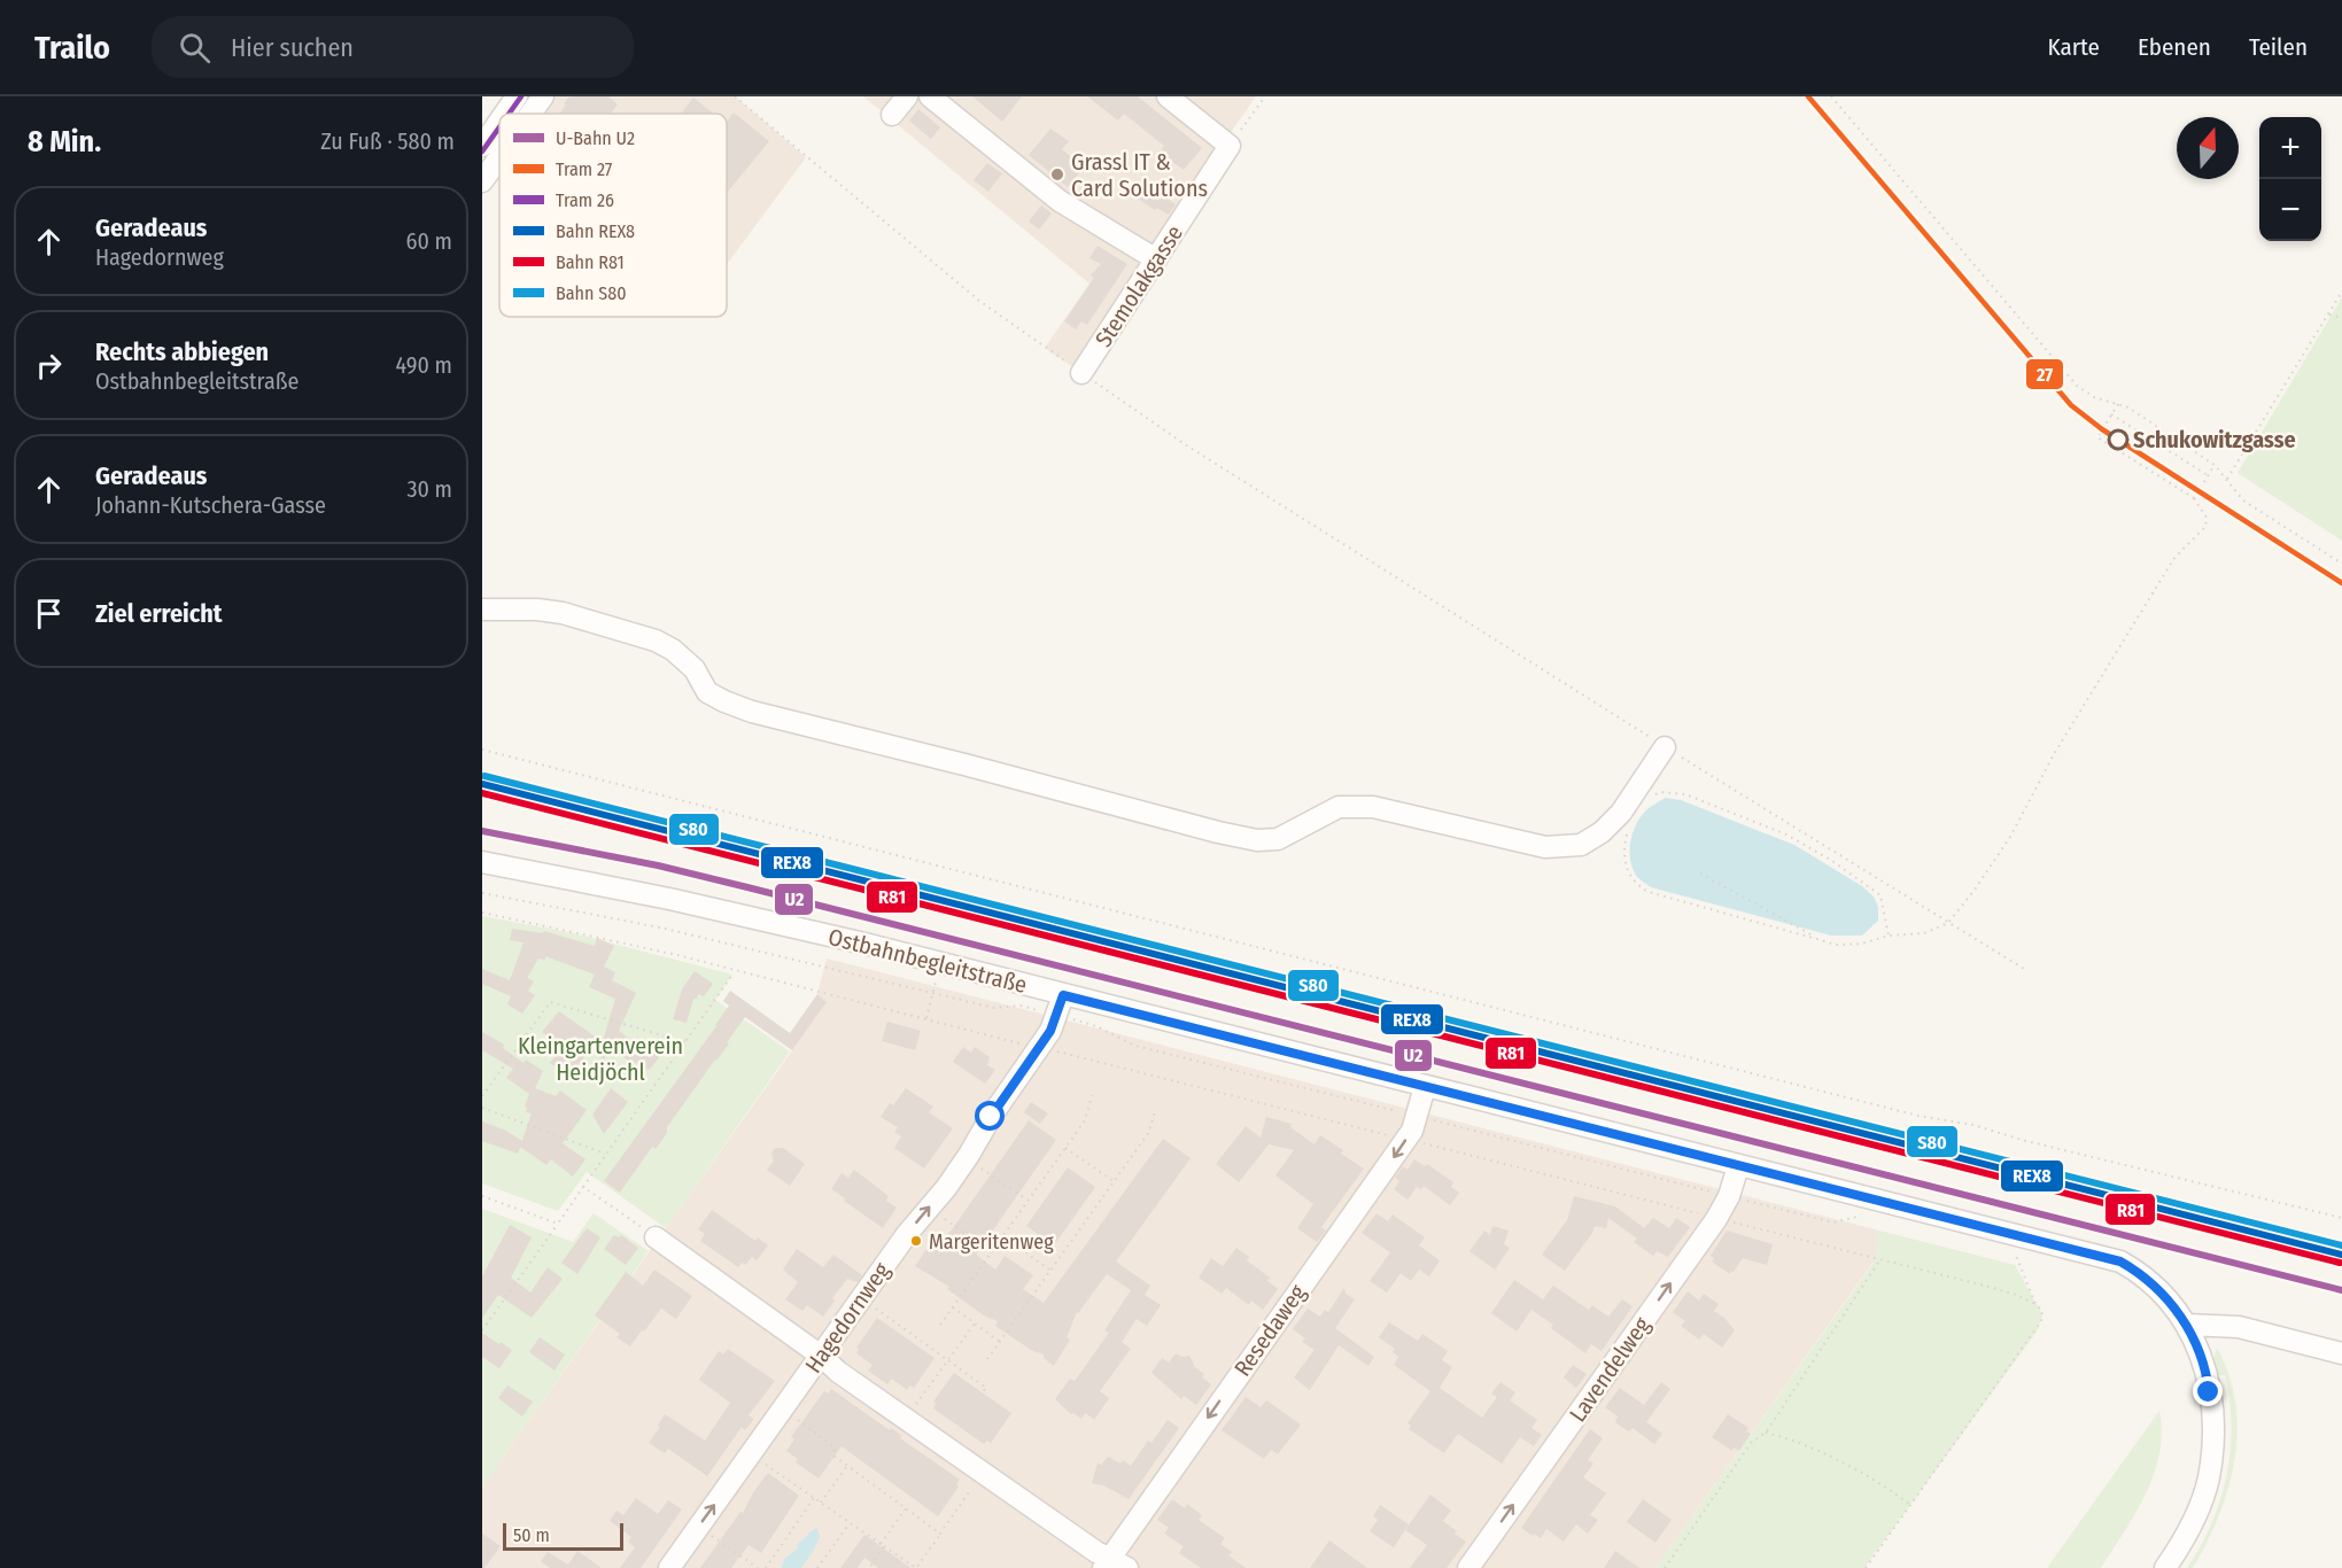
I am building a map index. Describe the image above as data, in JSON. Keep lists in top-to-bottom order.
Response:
{
  "streets": {
    "street": [
      "Stemolakgasse",
      "Ostbahnbegleitstraße",
      "Hagedornweg",
      "Resedaweg",
      "Lavendelweg"
    ]
  },
  "crossings": [
    ["Ostbahnbegleitstraße", "Hagedornweg"],
    ["Ostbahnbegleitstraße", "Resedaweg"],
    ["Ostbahnbegleitstraße", "Lavendelweg"]
  ],
  "one_way": ["Hagedornweg", "Resedaweg", "Lavendelweg"],
  "parks": ["Kleingartenverein Heidjöchl"],
  "places": ["Grassl IT & Card Solutions", "Schukowitzgasse", "Margeritenweg"],
  "lines": [
    "tram line 27",
    "tram line 26",
    "rail line S80",
    "rail line REX8",
    "rail line R81",
    "metro line U2"
  ],
  "legend": [
    "U-Bahn U2",
    "Tram 27",
    "Tram 26",
    "Bahn REX8",
    "Bahn R81",
    "Bahn S80"
  ],
  "scale_bar": "50 m",
  "north": "top",
  "page": {
    "header": "Trailo",
    "search": "Hier suchen",
    "nav": ["Karte", "Ebenen", "Teilen"],
    "heading": ["8 Min.", "Zu Fuß · 580 m"],
    "map_buttons": ["+", "−"],
    "list": [
      ["Geradeaus", "Hagedornweg", "60 m"],
      ["Rechts abbiegen", "Ostbahnbegleitstraße", "490 m"],
      ["Geradeaus", "Johann-Kutschera-Gasse", "30 m"],
      "Ziel erreicht"
    ],
    "scale": "50 m"
  }
}
